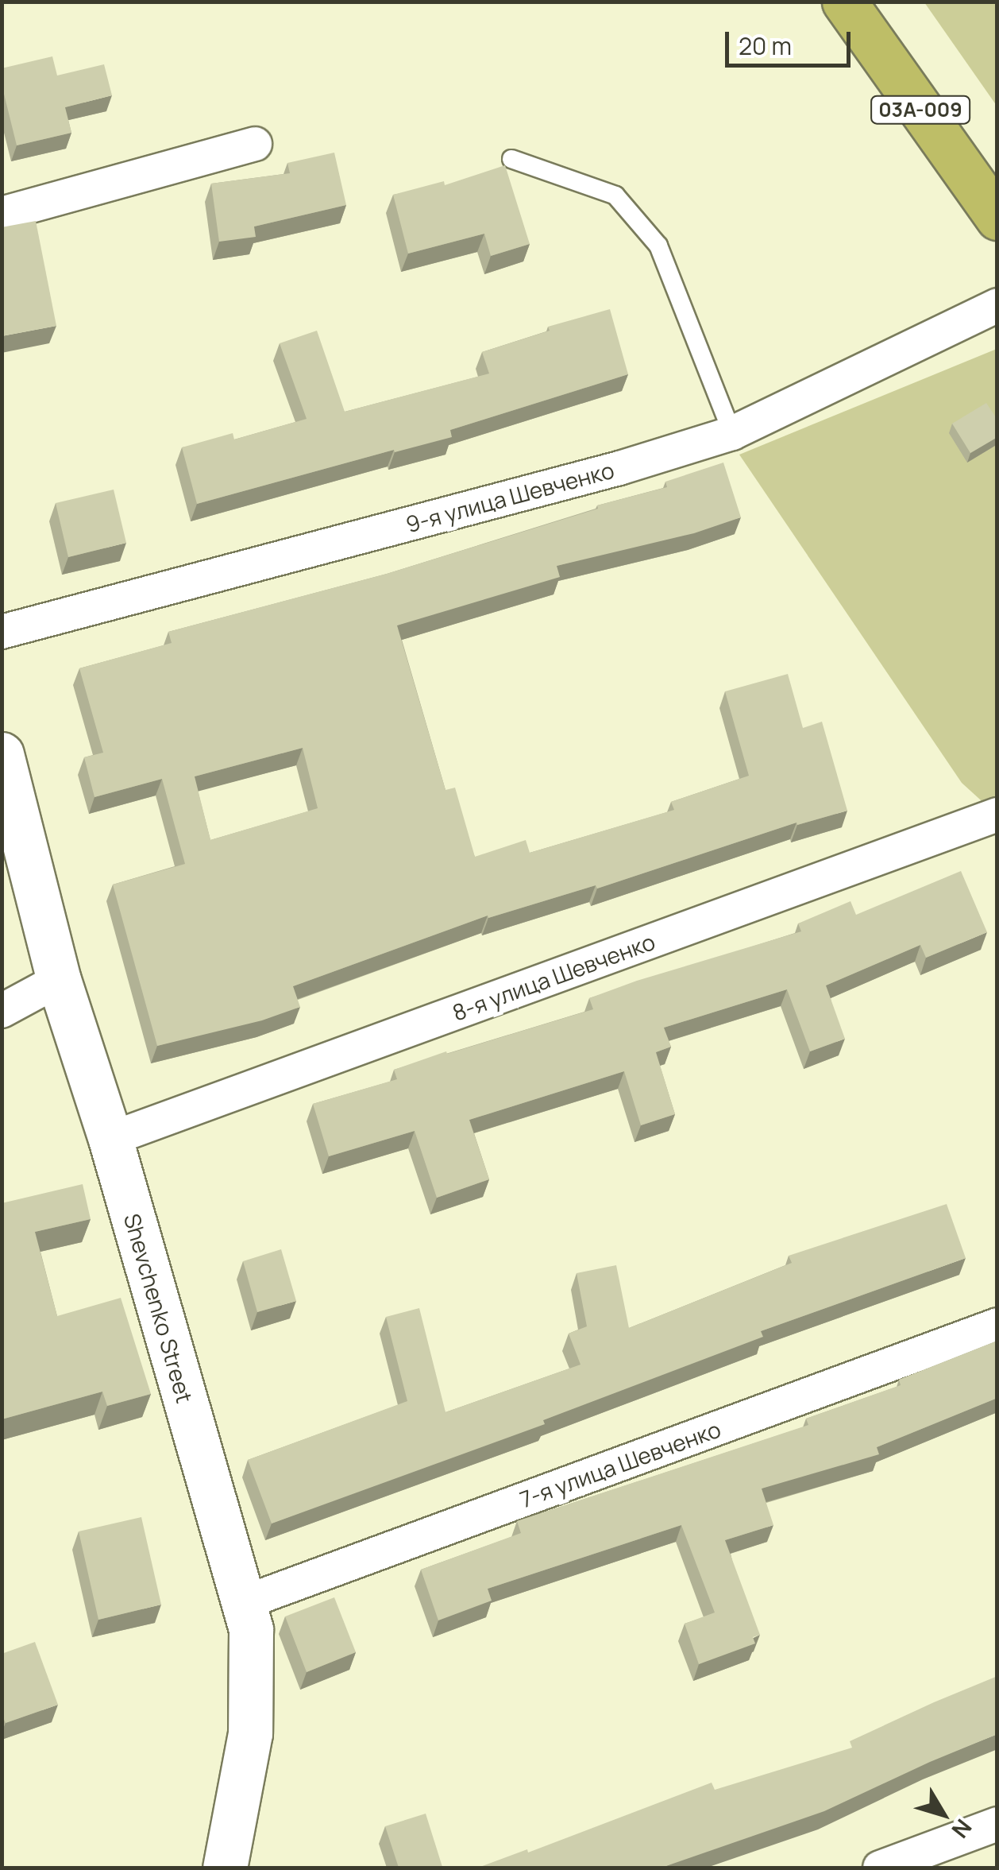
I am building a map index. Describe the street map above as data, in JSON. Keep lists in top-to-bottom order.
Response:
{
  "streets": {
    "main road": ["03А-009", "Shevchenko Street"],
    "street": ["9-я улица Шевченко", "8-я улица Шевченко", "7-я улица Шевченко"]
  },
  "crossings": [
    ["8-я улица Шевченко", "Shevchenko Street"],
    ["Shevchenko Street", "7-я улица Шевченко"]
  ],
  "scale_bar": "20 m",
  "north": "bottom right"
}
